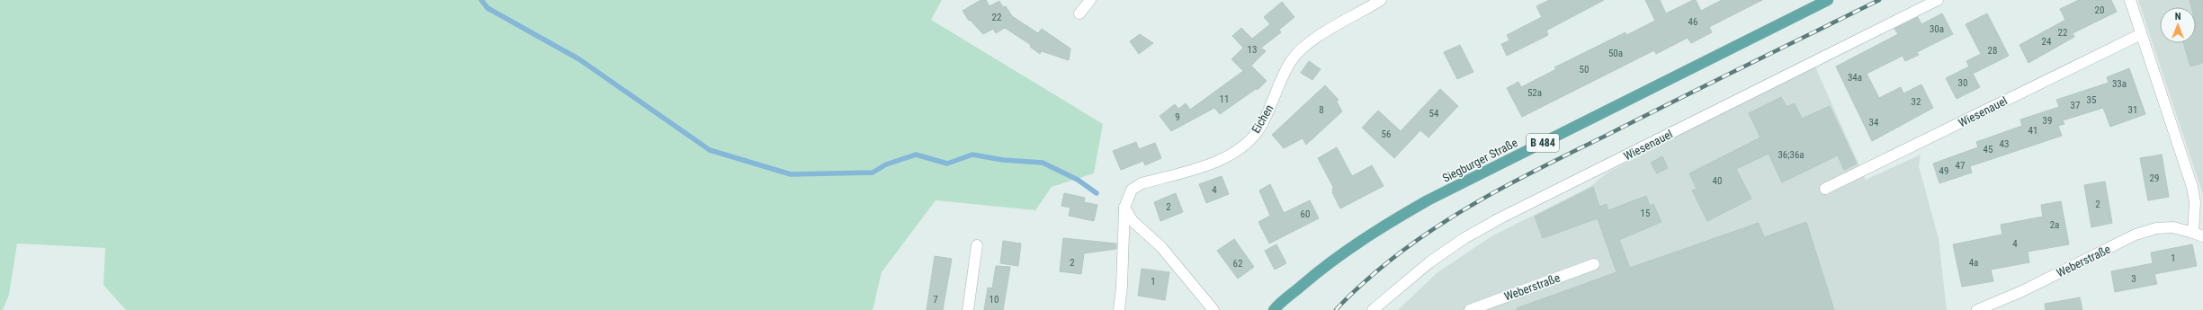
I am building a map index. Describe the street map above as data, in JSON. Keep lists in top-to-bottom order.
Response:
{
  "streets": {
    "main road": ["B 484", "Siegburger Straße"],
    "street": ["Wiesenauel", "Eichen", "Weberstraße"]
  },
  "house_numbers": [
    "20",
    "22",
    "46",
    "30a",
    "22",
    "24",
    "13",
    "28",
    "50a",
    "50",
    "34a",
    "30",
    "33a",
    "52a",
    "11",
    "35",
    "32",
    "37",
    "8",
    "31",
    "54",
    "9",
    "39",
    "34",
    "41",
    "56",
    "43",
    "45",
    "36;36a",
    "47",
    "49",
    "29",
    "40",
    "4",
    "2",
    "2",
    "15",
    "60",
    "2a",
    "4",
    "1",
    "2",
    "4a",
    "62",
    "3",
    "1",
    "7",
    "10"
  ],
  "north": "top"
}
